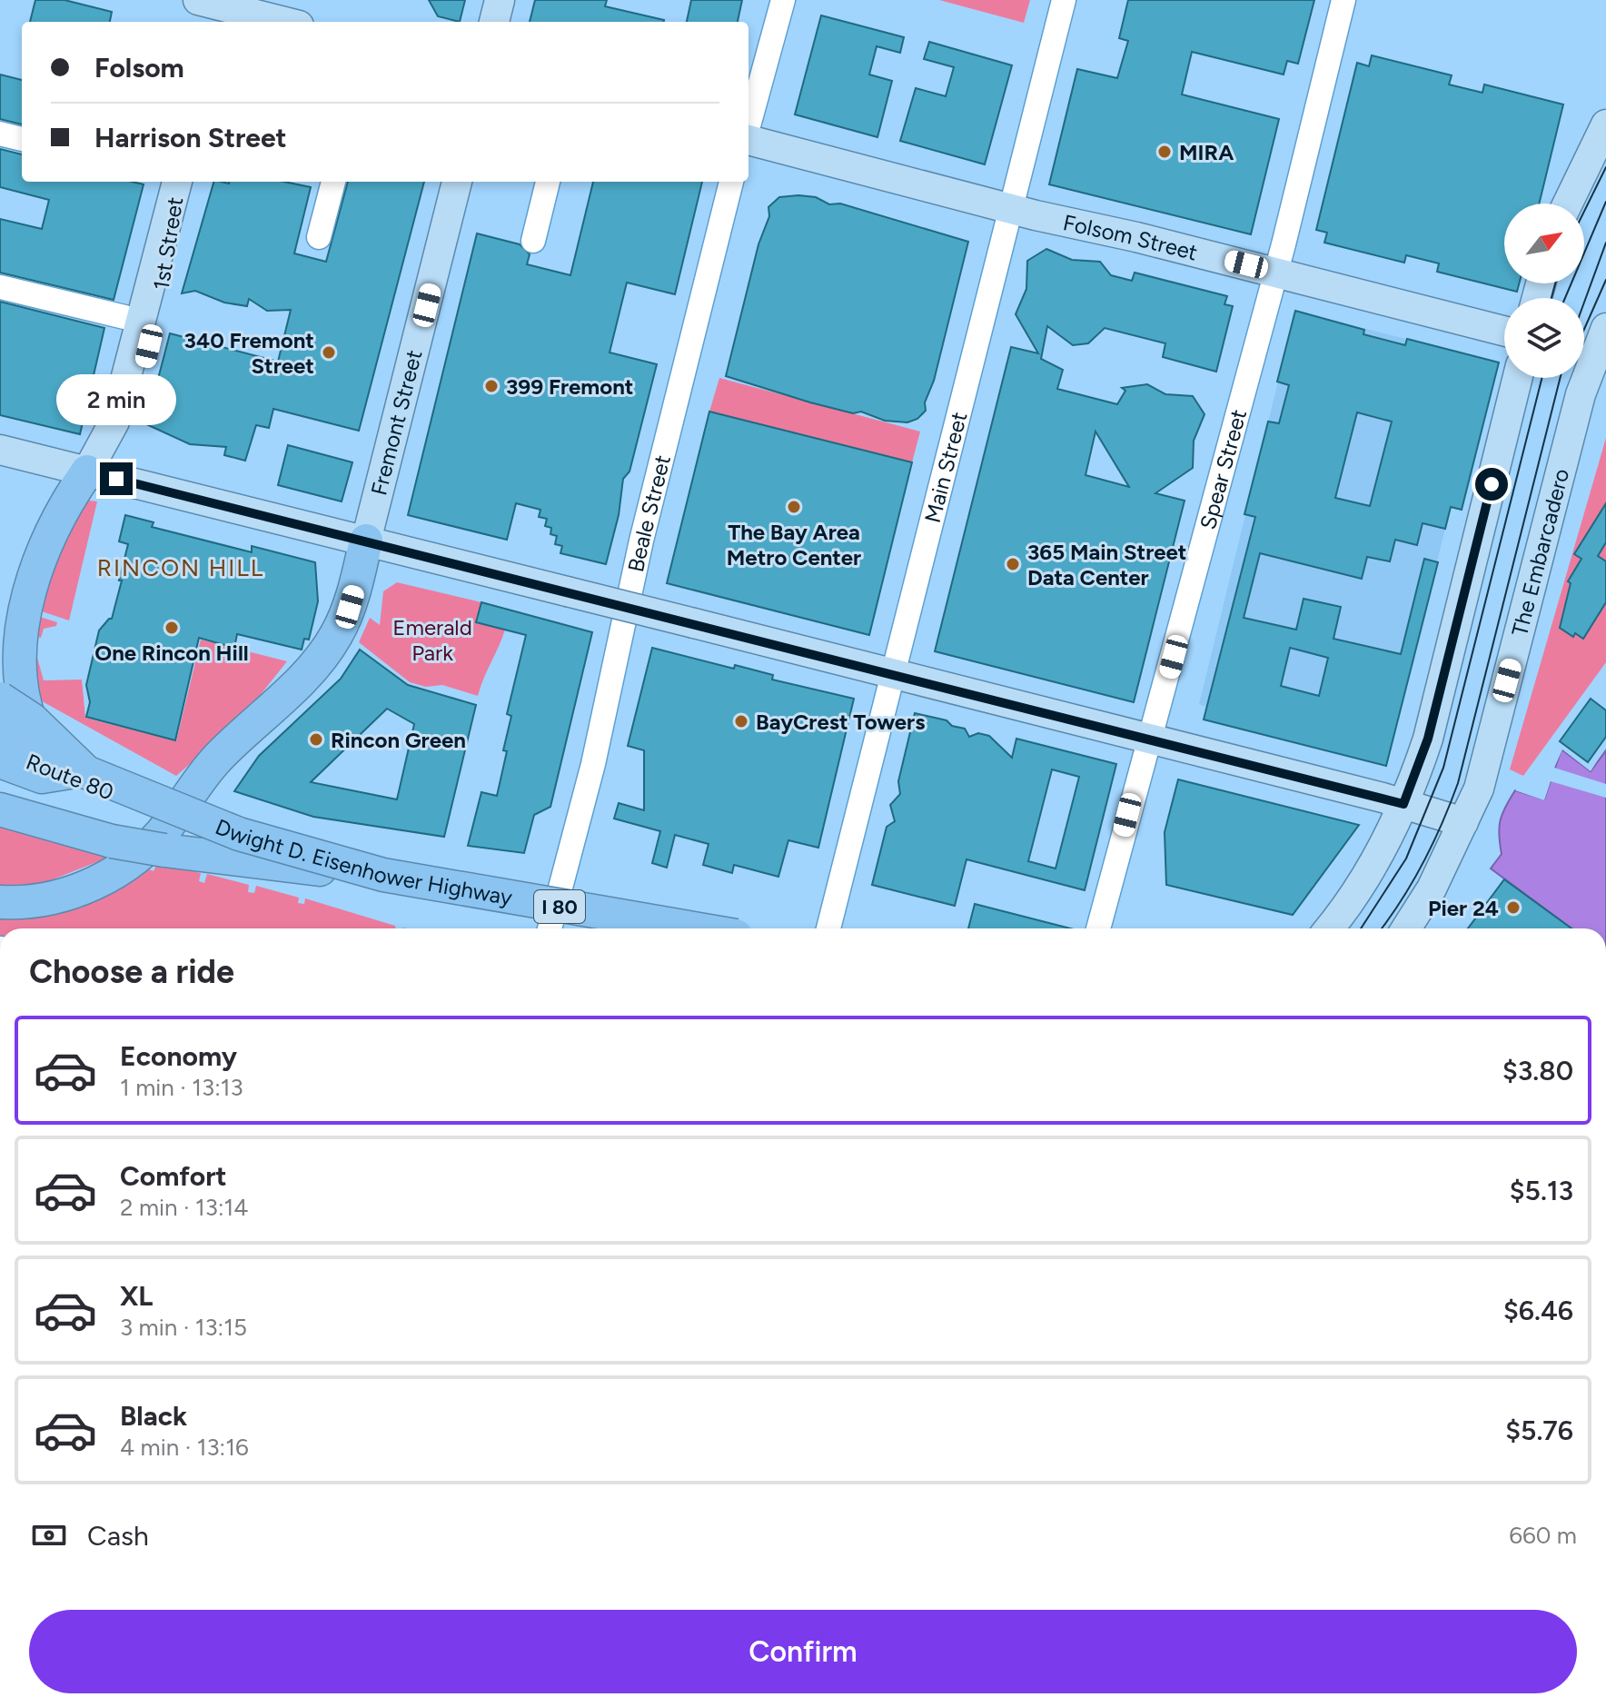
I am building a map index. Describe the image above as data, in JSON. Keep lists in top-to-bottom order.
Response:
{
  "streets": {
    "highway": ["Route 80", "Dwight D. Eisenhower Highway", "I 80"],
    "main road": [
      "Folsom Street",
      "1st Street",
      "Fremont Street",
      "The Embarcadero"
    ],
    "street": ["Main Street", "Spear Street", "Beale Street"]
  },
  "crossings": [
    ["Folsom Street", "Main Street"],
    ["Folsom Street", "Spear Street"],
    ["Route 80", "Dwight D. Eisenhower Highway"]
  ],
  "districts": ["RINCON HILL"],
  "parks": ["Emerald Park"],
  "places": [
    "MIRA",
    "340 Fremont Street",
    "399 Fremont",
    "The Bay Area Metro Center",
    "365 Main Street Data Center",
    "One Rincon Hill",
    "BayCrest Towers",
    "Rincon Green",
    "Pier 24"
  ],
  "north": "top right",
  "page": {
    "banner": ["Folsom", "Harrison Street"],
    "bubble": "2 min",
    "heading": "Choose a ride",
    "list": [
      {
        "name": "Economy",
        "note": "1 min · 13:13",
        "value": "$3.80"
      },
      {
        "name": "Comfort",
        "note": "2 min · 13:14",
        "value": "$5.13"
      },
      {
        "name": "XL",
        "note": "3 min · 13:15",
        "value": "$6.46"
      },
      {
        "name": "Black",
        "note": "4 min · 13:16",
        "value": "$5.76"
      }
    ],
    "pay": ["Cash", "660 m"],
    "buttons": "Confirm"
  }
}
